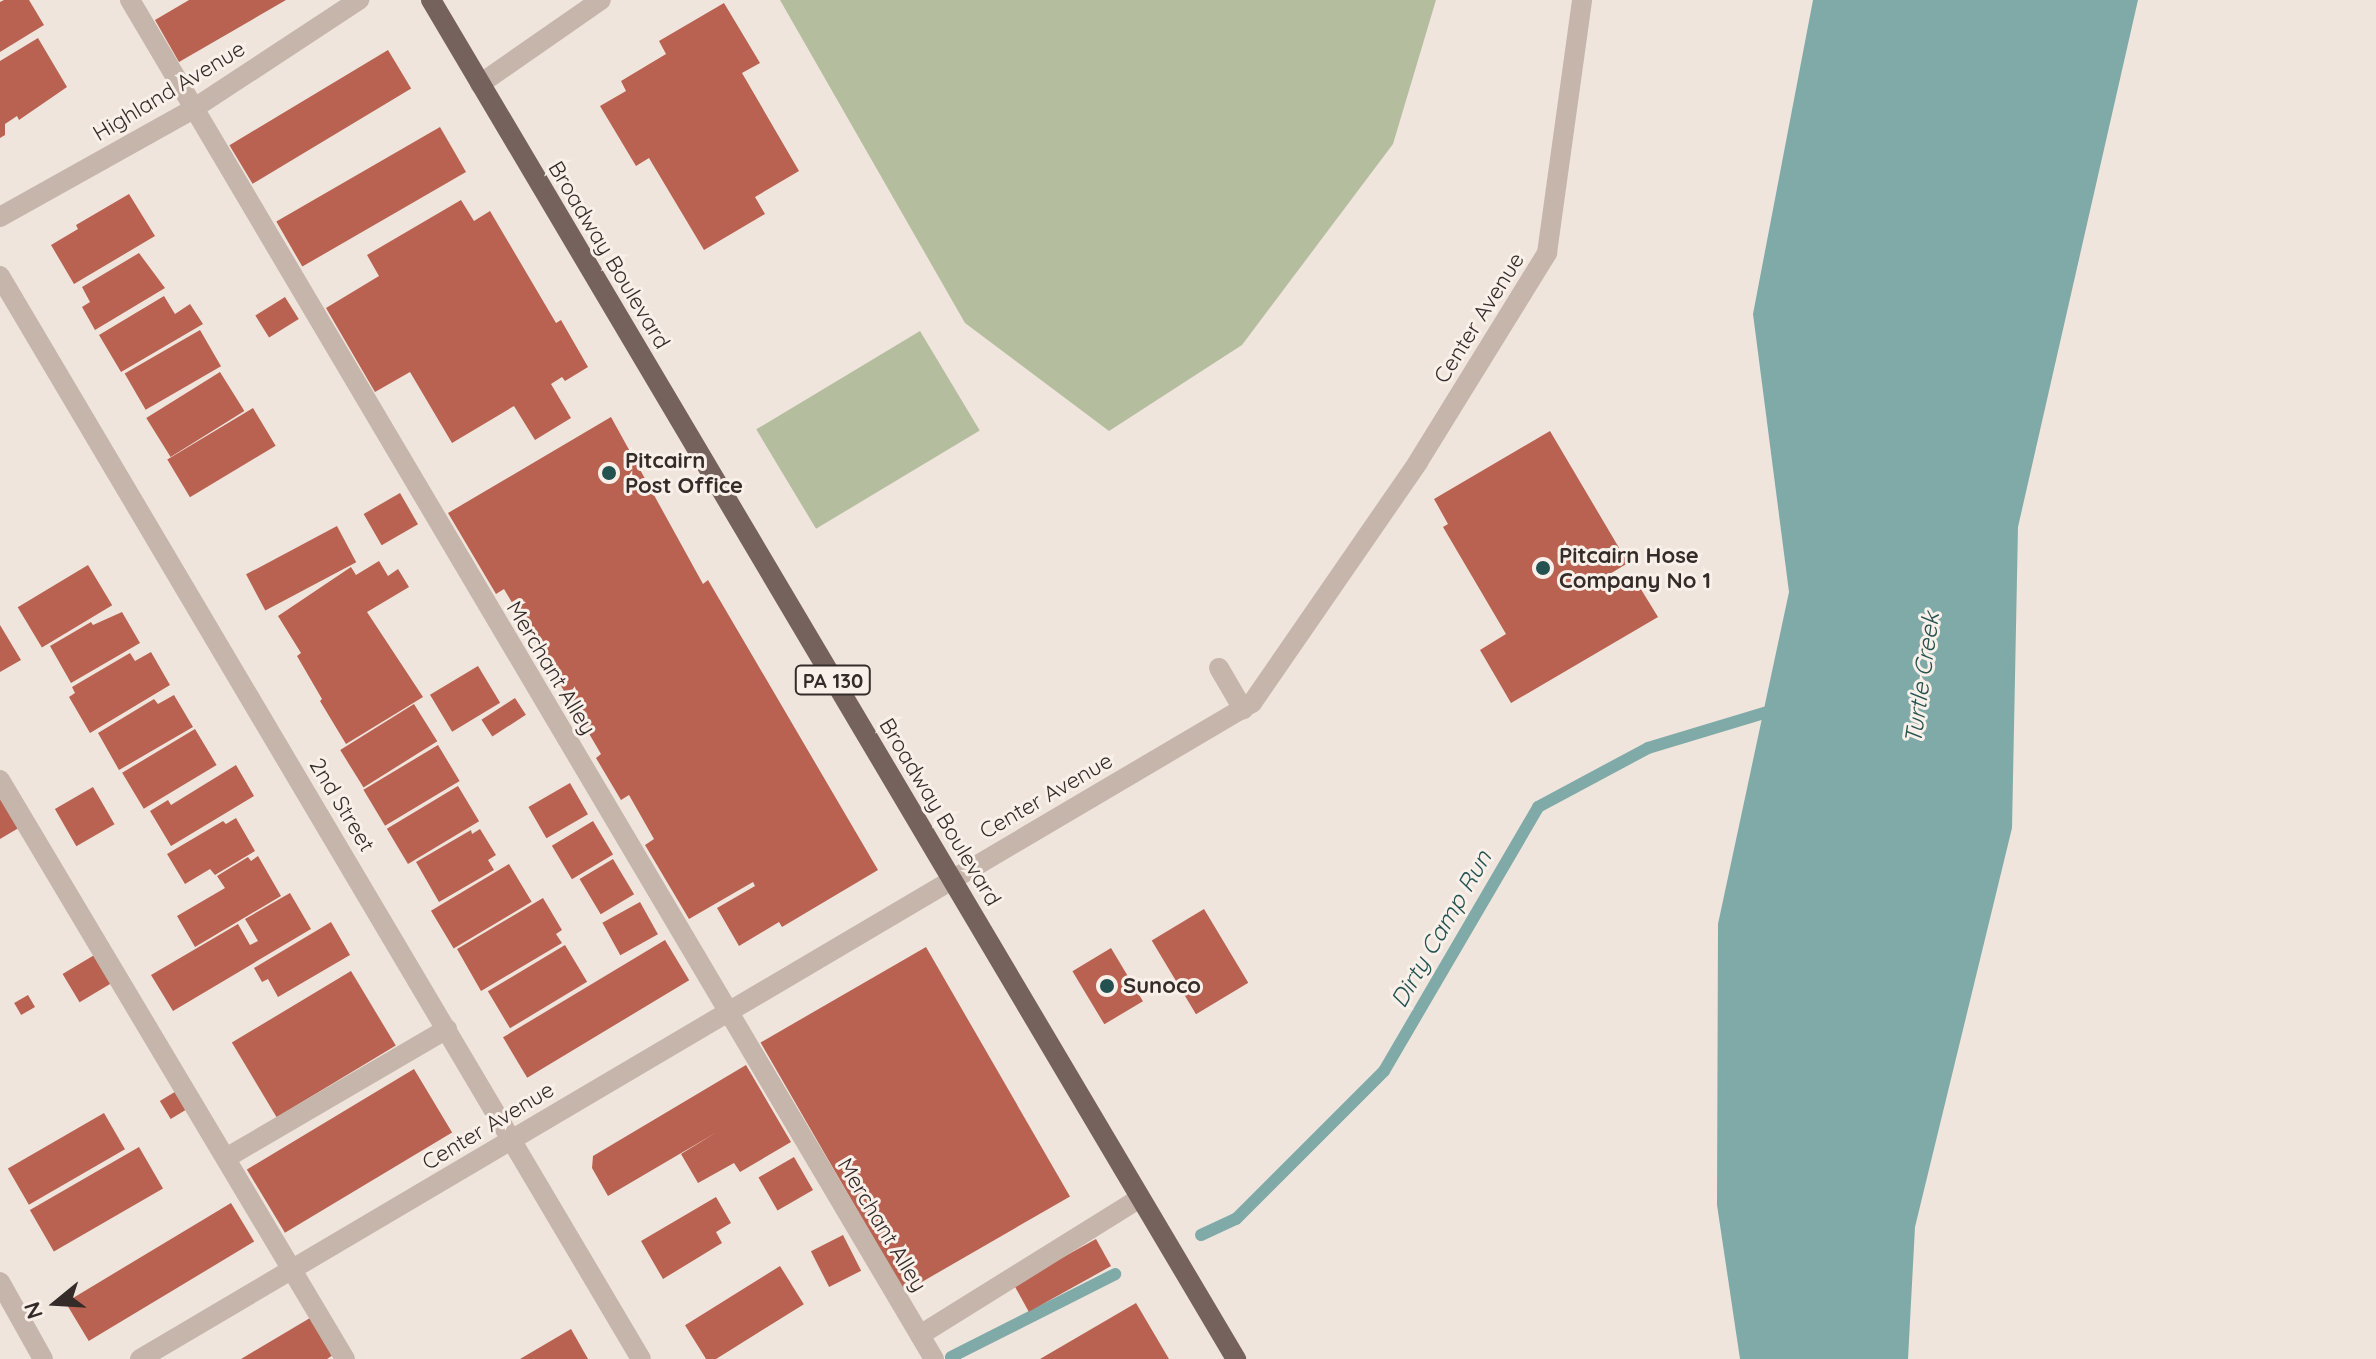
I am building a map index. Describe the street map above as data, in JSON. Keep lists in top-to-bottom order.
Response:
{
  "streets": {
    "main road": ["Broadway Boulevard", "PA 130"],
    "street": [
      "Highland Avenue",
      "Center Avenue",
      "Merchant Alley",
      "2nd Street"
    ]
  },
  "crossings": [
    ["Highland Avenue", "Merchant Alley"],
    ["Broadway Boulevard", "Center Avenue"],
    ["Center Avenue", "Merchant Alley"],
    ["Center Avenue", "2nd Street"]
  ],
  "water": ["Turtle Creek", "Dirty Camp Run"],
  "places": ["Pitcairn Post Office", "Pitcairn Hose Company No 1", "Sunoco"],
  "north": "left"
}
